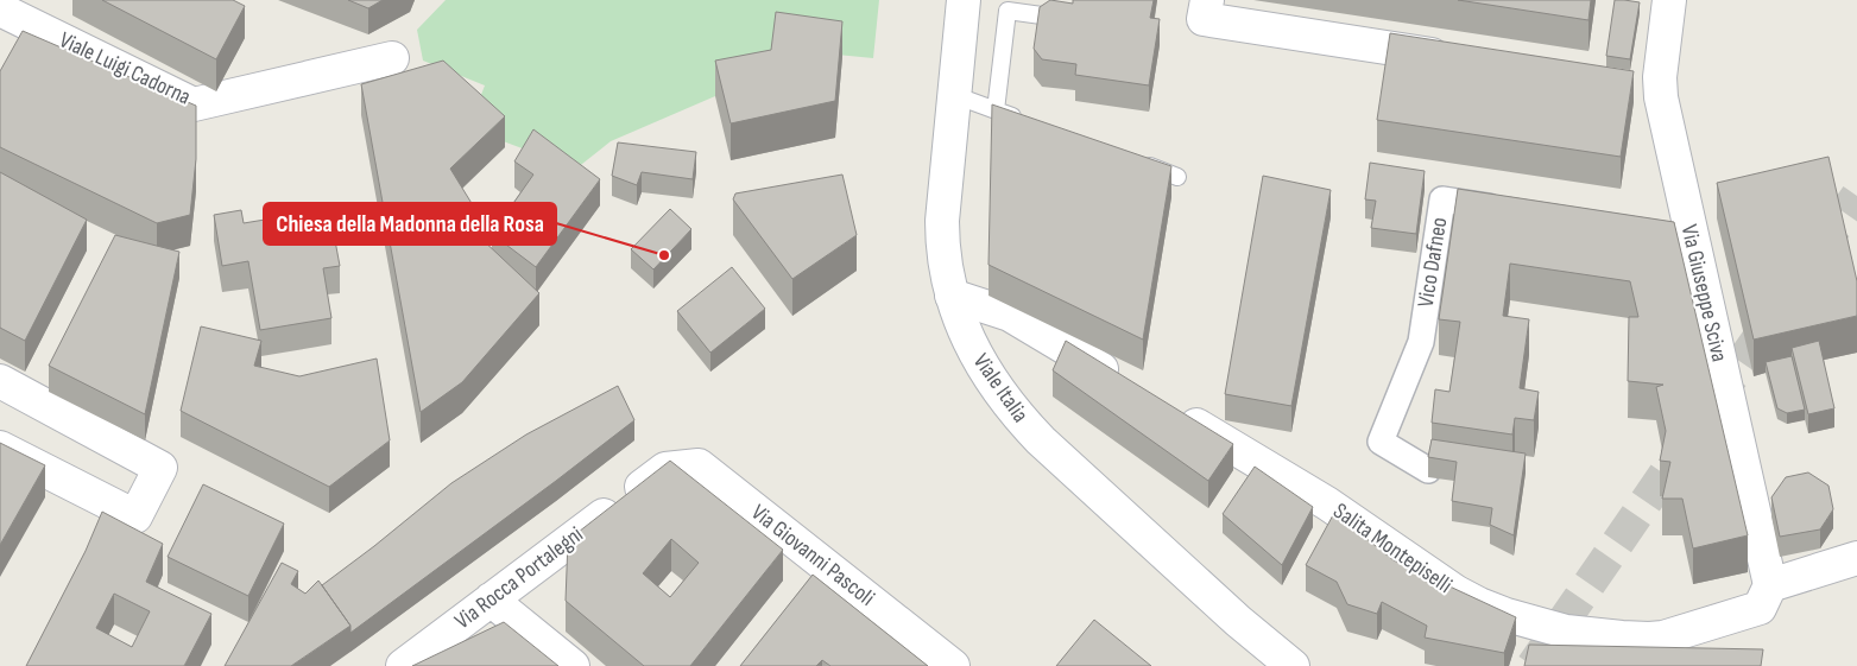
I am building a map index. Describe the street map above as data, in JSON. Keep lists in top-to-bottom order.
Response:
{
  "streets": {
    "street": [
      "Viale Luigi Cadorna",
      "Vico Dafneo",
      "Via Giuseppe Sciva",
      "Viale Italia",
      "Salita Montepiselli",
      "Via Giovanni Pascoli",
      "Via Rocca Portalegni"
    ]
  },
  "crossings": [
    ["Via Giuseppe Sciva", "Salita Montepiselli"],
    ["Via Giovanni Pascoli", "Via Rocca Portalegni"]
  ],
  "places": ["Chiesa della Madonna della Rosa"]
}
